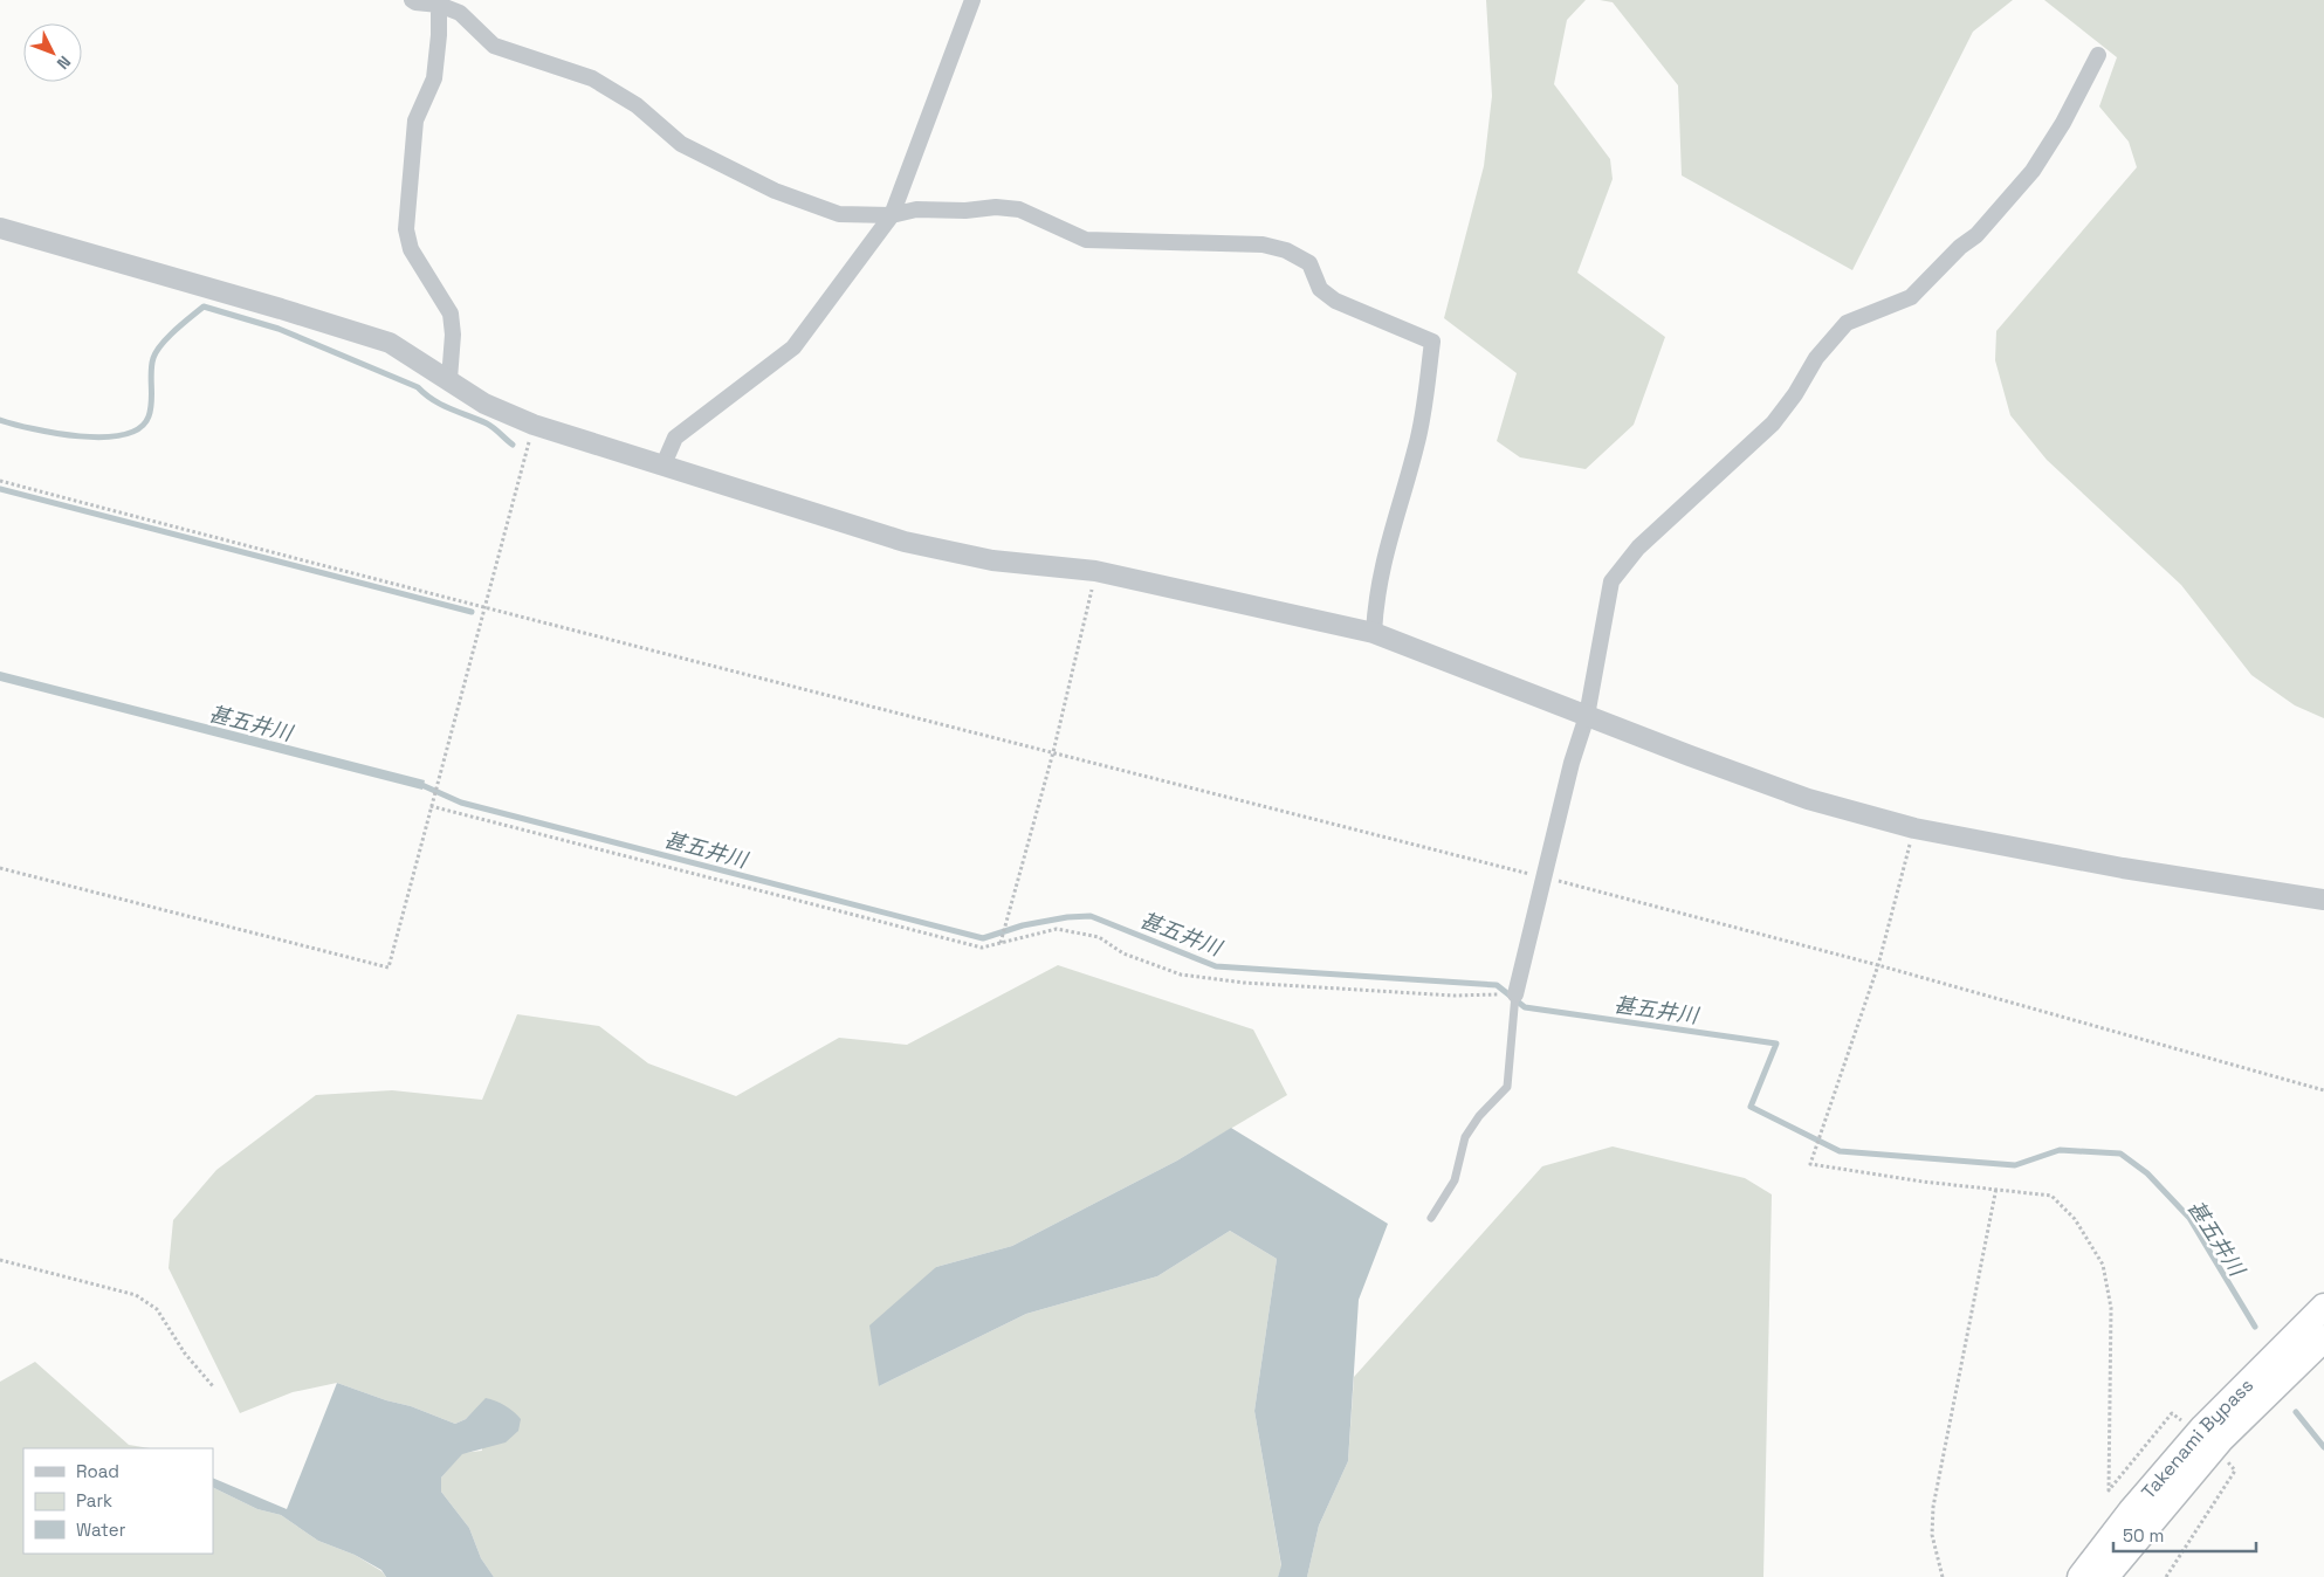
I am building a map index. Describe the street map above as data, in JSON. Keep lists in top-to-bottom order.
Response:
{
  "streets": {
    "highway": ["Takenami Bypass"]
  },
  "water": ["甚五井川"],
  "legend": ["Road", "Park", "Water"],
  "scale_bar": "50 m",
  "north": "bottom right"
}
